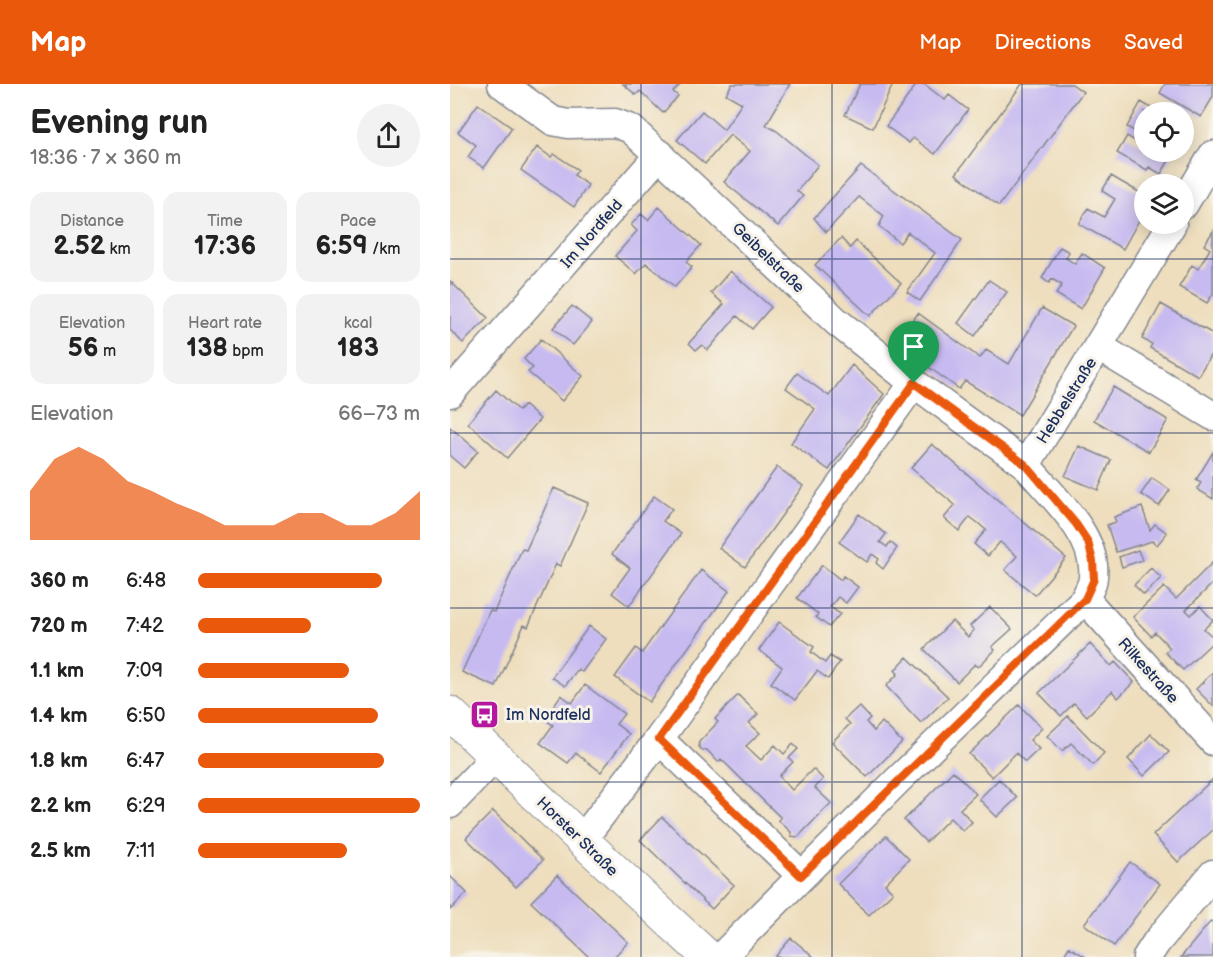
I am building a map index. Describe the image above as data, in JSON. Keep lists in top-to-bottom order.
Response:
{
  "streets": {
    "street": [
      "Im Nordfeld",
      "Geibelstraße",
      "Hebbelstraße",
      "Rilkestraße",
      "Horster Straße"
    ]
  },
  "crossings": [
    ["Im Nordfeld", "Geibelstraße"],
    ["Geibelstraße", "Hebbelstraße"]
  ],
  "places": {
    "bus stop": ["Im Nordfeld"]
  },
  "page": {
    "header": "Map",
    "nav": ["Map", "Directions", "Saved"],
    "heading": ["Evening run", "18:36 · 7 × 360 m"],
    "stats": [
      ["Distance", "2.52 km"],
      ["Time", "17:36"],
      ["Pace", "6:59 /km"],
      ["Elevation", "56 m"],
      ["Heart rate", "138 bpm"],
      ["kcal", "183"]
    ],
    "chart": ["Elevation", "66–73 m"],
    "list": [
      {
        "name": "360 m",
        "note": "6:48"
      },
      {
        "name": "720 m",
        "note": "7:42"
      },
      {
        "name": "1.1 km",
        "note": "7:09"
      },
      {
        "name": "1.4 km",
        "note": "6:50"
      },
      {
        "name": "1.8 km",
        "note": "6:47"
      },
      {
        "name": "2.2 km",
        "note": "6:29"
      },
      {
        "name": "2.5 km",
        "note": "7:11"
      }
    ]
  }
}
